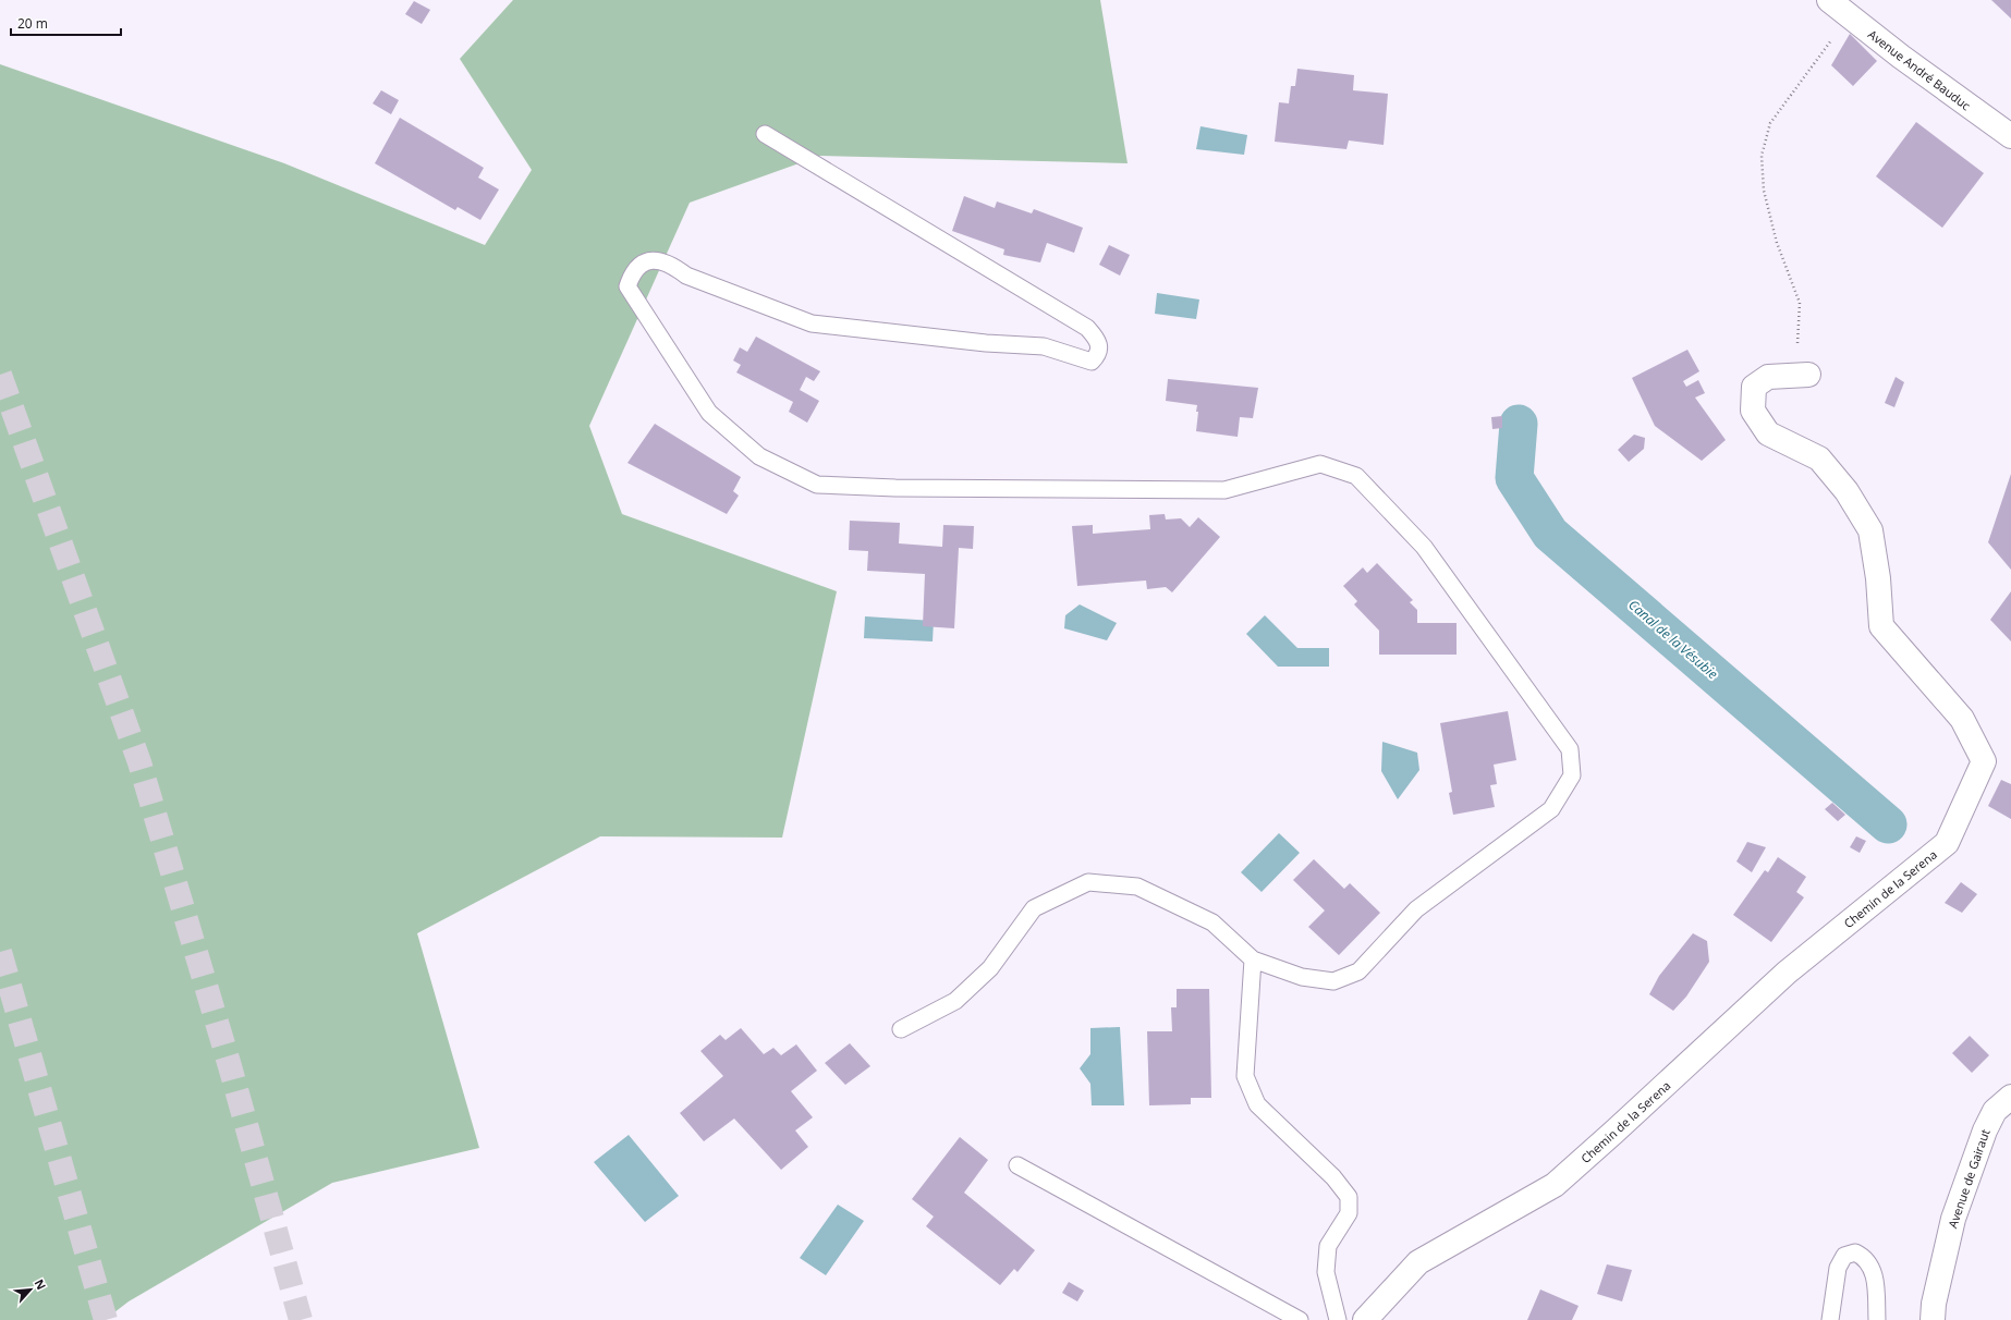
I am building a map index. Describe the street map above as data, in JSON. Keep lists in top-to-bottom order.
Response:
{
  "streets": {
    "street": ["Avenue André Bauduc", "Chemin de la Serena", "Avenue de Gairaut"]
  },
  "water": ["Canal de la Vésubie"],
  "scale_bar": "20 m",
  "north": "top right"
}
